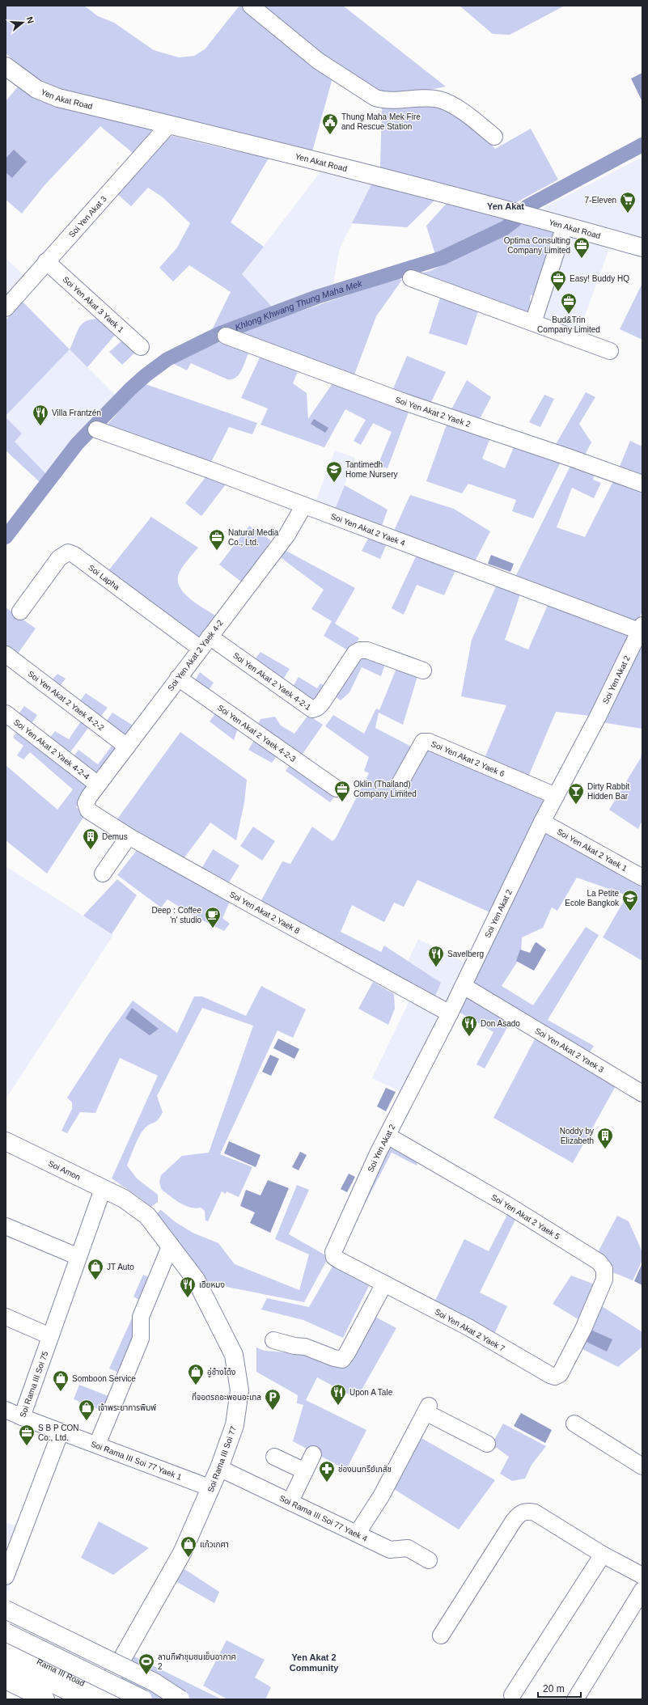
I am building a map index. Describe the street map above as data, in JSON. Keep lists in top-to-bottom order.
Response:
{
  "streets": {
    "main road": [
      "Yen Akat Road",
      "Soi Amon",
      "Soi Rama III Soi 77",
      "Rama III Road"
    ],
    "street": [
      "Soi Yen Akat 3",
      "Soi Yen Akat 3 Yaek 1",
      "Soi Yen Akat 2 Yaek 2",
      "Soi Yen Akat 2 Yaek 4",
      "Soi Lapha",
      "Soi Yen Akat 2 Yaek 4-2",
      "Soi Yen Akat 2",
      "Soi Yen Akat 2 Yaek 4-2-1",
      "Soi Yen Akat 2 Yaek 4-2-2",
      "Soi Yen Akat 2 Yaek 4-2-3",
      "Soi Yen Akat 2 Yaek 4-2-4",
      "Soi Yen Akat 2 Yaek 6",
      "Soi Yen Akat 2 Yaek 1",
      "Soi Yen Akat 2 Yaek 8",
      "Soi Yen Akat 2 Yaek 3",
      "Soi Yen Akat 2 Yaek 5",
      "Soi Yen Akat 2 Yaek 7",
      "Soi Rama III Soi 75",
      "Soi Rama III Soi 77 Yaek 1",
      "Soi Rama III Soi 77 Yaek 4"
    ]
  },
  "crossings": [
    ["Yen Akat Road", "Soi Yen Akat 3"],
    ["Soi Yen Akat 3", "Soi Yen Akat 3 Yaek 1"],
    ["Soi Yen Akat 2 Yaek 4", "Soi Yen Akat 2 Yaek 4-2"],
    ["Soi Yen Akat 2 Yaek 4", "Soi Yen Akat 2"],
    ["Soi Lapha", "Soi Yen Akat 2 Yaek 4-2"],
    ["Soi Lapha", "Soi Yen Akat 2 Yaek 4-2-1"],
    ["Soi Yen Akat 2 Yaek 4-2", "Soi Yen Akat 2 Yaek 4-2-1"],
    ["Soi Yen Akat 2 Yaek 4-2", "Soi Yen Akat 2 Yaek 4-2-2"],
    ["Soi Yen Akat 2 Yaek 4-2", "Soi Yen Akat 2 Yaek 4-2-3"],
    ["Soi Yen Akat 2 Yaek 4-2", "Soi Yen Akat 2 Yaek 4-2-4"],
    ["Soi Yen Akat 2 Yaek 4-2", "Soi Yen Akat 2 Yaek 8"],
    ["Soi Yen Akat 2", "Soi Yen Akat 2 Yaek 6"],
    ["Soi Yen Akat 2", "Soi Yen Akat 2 Yaek 1"],
    ["Soi Yen Akat 2", "Soi Yen Akat 2 Yaek 8"],
    ["Soi Yen Akat 2", "Soi Yen Akat 2 Yaek 3"],
    ["Soi Yen Akat 2", "Soi Yen Akat 2 Yaek 5"],
    ["Soi Yen Akat 2", "Soi Yen Akat 2 Yaek 7"],
    ["Soi Amon", "Soi Rama III Soi 75"],
    ["Soi Amon", "Soi Rama III Soi 77"],
    ["Soi Yen Akat 2 Yaek 5", "Soi Yen Akat 2 Yaek 7"],
    ["Soi Rama III Soi 75", "Soi Rama III Soi 77 Yaek 1"],
    ["Soi Rama III Soi 77", "Soi Rama III Soi 77 Yaek 1"],
    ["Soi Rama III Soi 77", "Soi Rama III Soi 77 Yaek 4"],
    ["Soi Rama III Soi 77", "Rama III Road"]
  ],
  "districts": ["Yen Akat", "Yen Akat 2 Community"],
  "water": ["Khlong Khwang Thung Maha Mek"],
  "places": {
    "public building": ["Thung Maha Mek Fire and Rescue Station"],
    "supermarket": ["7-Eleven"],
    "office": [
      "Optima Consulting Company Limited",
      "Easy! Buddy HQ",
      "Bud&Trin Company Limited",
      "Natural Media Co., Ltd.",
      "Oklin (Thailand) Company Limited",
      "S B P CON Co., Ltd."
    ],
    "restaurant": [
      "Villa Frantzén",
      "Savelberg",
      "Don Asado",
      "เฮียหมง",
      "Upon A Tale"
    ],
    "school or university": ["Tantimedh Home Nursery", "La Petite Ecole Bangkok"],
    "bar": ["Dirty Rabbit Hidden Bar"],
    "building": ["Demus", "Noddy by Elizabeth"],
    "cafe": ["Deep : Coffee 'n' studio"],
    "shop": [
      "JT Auto",
      "อู่ช้างโต้ง",
      "Somboon Service",
      "เจ้าพระยาการพิมพ์",
      "แก้วเกศา"
    ],
    "parking": ["ที่จอดรถอะพอนอะเทล"],
    "pharmacy": ["ช่องนนทรีย์เภสัช"],
    "sports": ["ลานกีฬาชุมชนเย็นอากาศ 2"]
  },
  "scale_bar": "20 m",
  "north": "right"
}
